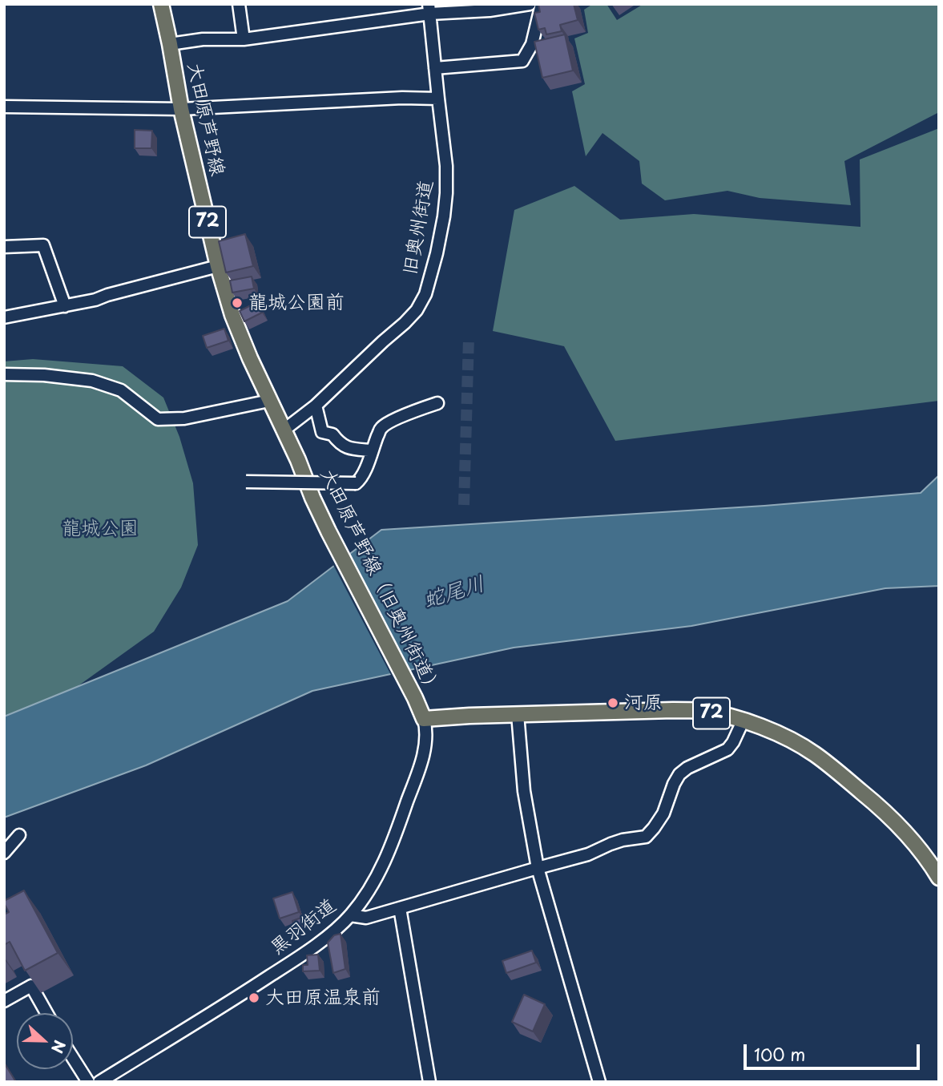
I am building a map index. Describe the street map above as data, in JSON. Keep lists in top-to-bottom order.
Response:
{
  "streets": {
    "main road": ["大田原芦野線", "72", "大田原芦野線（旧奥州街道）"],
    "street": ["旧奥州街道", "黒羽街道"]
  },
  "crossings": [
    ["大田原芦野線", "旧奥州街道"],
    ["大田原芦野線", "大田原芦野線（旧奥州街道）"],
    ["旧奥州街道", "大田原芦野線（旧奥州街道）"],
    ["大田原芦野線（旧奥州街道）", "黒羽街道"]
  ],
  "water": ["蛇尾川"],
  "parks": ["龍城公園"],
  "places": ["龍城公園前", "河原", "大田原温泉前"],
  "scale_bar": "100 m",
  "north": "right"
}
